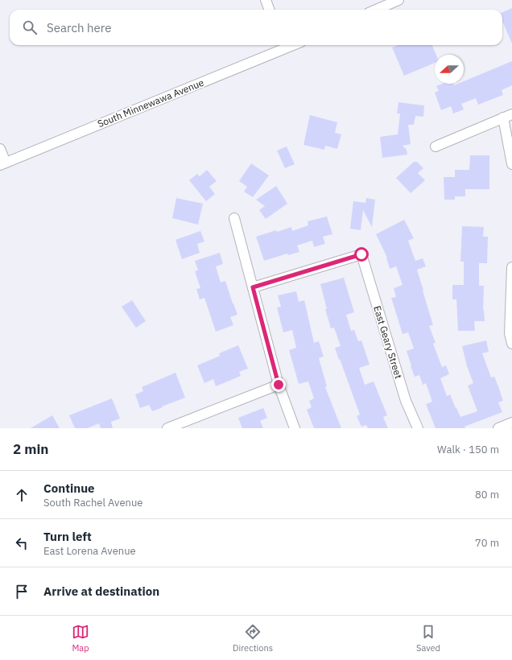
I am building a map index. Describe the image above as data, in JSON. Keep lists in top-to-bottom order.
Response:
{
  "streets": {
    "street": ["South Minnewawa Avenue", "East Geary Street"]
  },
  "north": "left",
  "page": {
    "search": "Search here",
    "heading": ["2 min", "Walk · 150 m"],
    "list": [
      ["Continue", "South Rachel Avenue", "80 m"],
      ["Turn left", "East Lorena Avenue", "70 m"],
      "Arrive at destination"
    ],
    "nav": ["Map", "Directions", "Saved"]
  }
}
